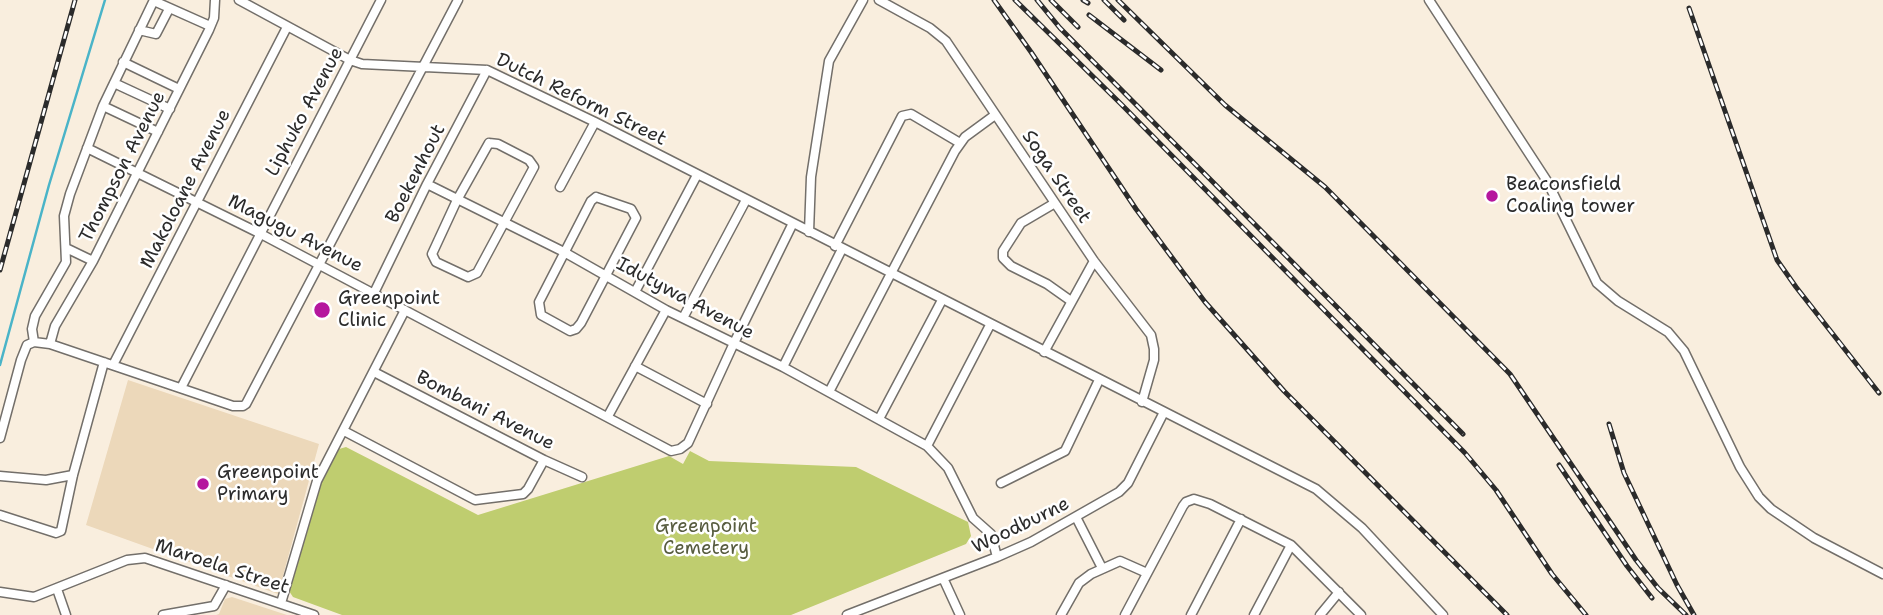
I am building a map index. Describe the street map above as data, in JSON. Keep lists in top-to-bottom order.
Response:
{
  "streets": {
    "street": [
      "Dutch Reform Street",
      "Liphuko Avenue",
      "Thompson Avenue",
      "Boekenhout",
      "Soga Street",
      "Makoloane Avenue",
      "Magugu Avenue",
      "Idutywa Avenue",
      "Bombani Avenue",
      "Woodburne",
      "Maroela Street"
    ]
  },
  "crossings": [
    ["Dutch Reform Street", "Liphuko Avenue"],
    ["Dutch Reform Street", "Boekenhout"],
    ["Dutch Reform Street", "Soga Street"],
    ["Dutch Reform Street", "Makoloane Avenue"],
    ["Dutch Reform Street", "Woodburne"],
    ["Liphuko Avenue", "Magugu Avenue"],
    ["Thompson Avenue", "Magugu Avenue"],
    ["Boekenhout", "Magugu Avenue"],
    ["Boekenhout", "Idutywa Avenue"],
    ["Makoloane Avenue", "Magugu Avenue"],
    ["Idutywa Avenue", "Woodburne"]
  ],
  "parks": ["Greenpoint Cemetery"],
  "places": ["Beaconsfield Coaling tower", "Greenpoint Clinic", "Greenpoint Primary"]
}
